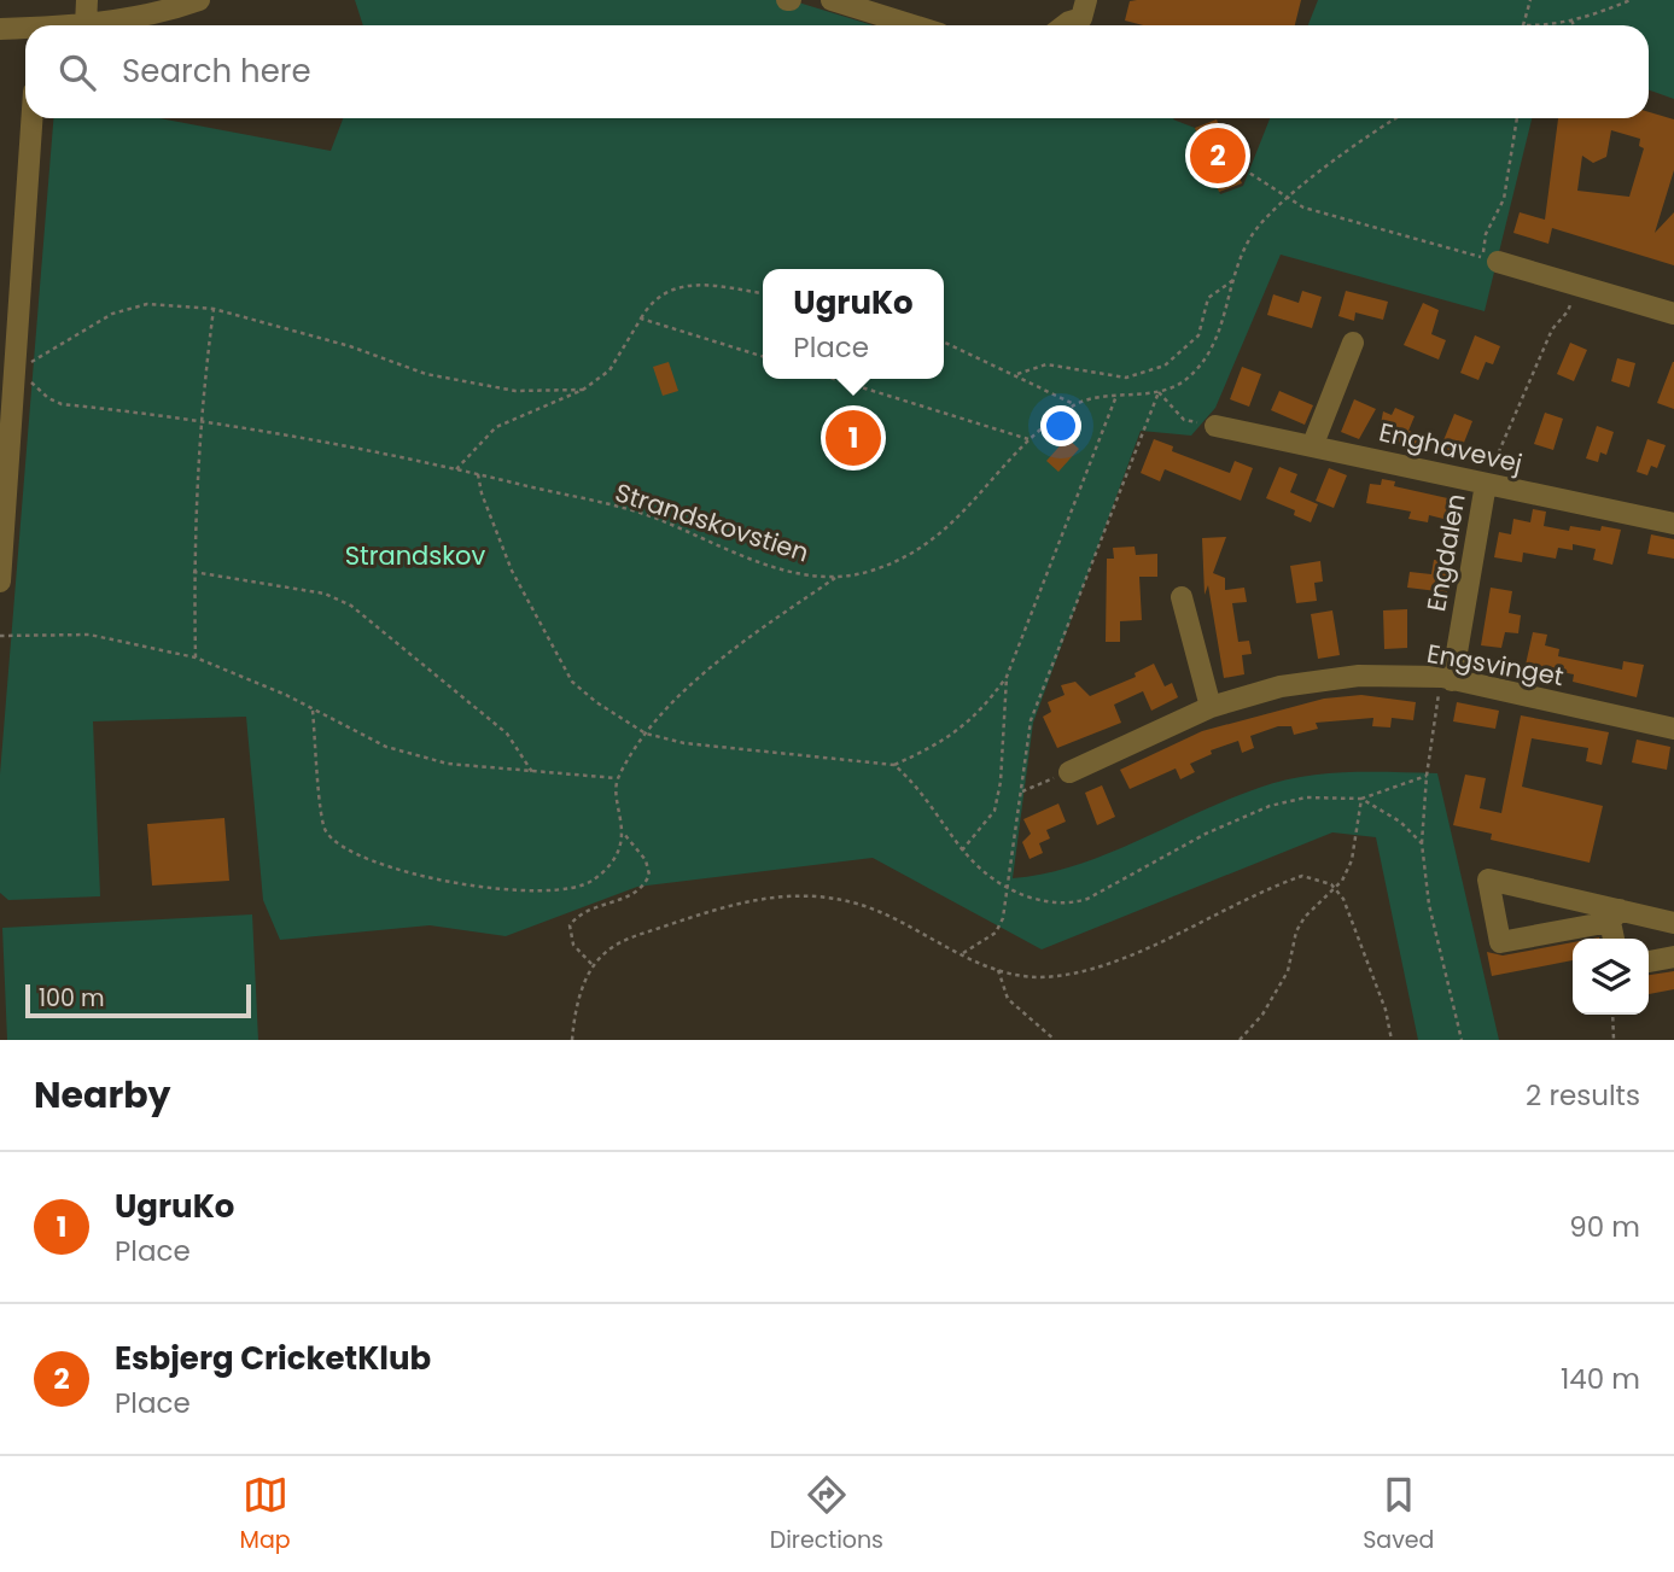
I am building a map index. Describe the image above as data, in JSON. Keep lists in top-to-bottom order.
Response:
{
  "streets": {
    "street": ["Enghavevej", "Engdalen", "Engsvinget"],
    "path": ["Strandskovstien"]
  },
  "crossings": [
    ["Enghavevej", "Engdalen"],
    ["Engdalen", "Engsvinget"]
  ],
  "parks": ["Strandskov"],
  "scale_bar": "100 m",
  "page": {
    "search": "Search here",
    "pins": ["2", "1"],
    "popup": ["UgruKo", "Place"],
    "scale": "100 m",
    "heading": ["Nearby", "2 results"],
    "list": [
      {
        "mark": "1",
        "name": "UgruKo",
        "note": "Place",
        "value": "90 m"
      },
      {
        "mark": "2",
        "name": "Esbjerg CricketKlub",
        "note": "Place",
        "value": "140 m"
      }
    ],
    "nav": ["Map", "Directions", "Saved"]
  }
}
